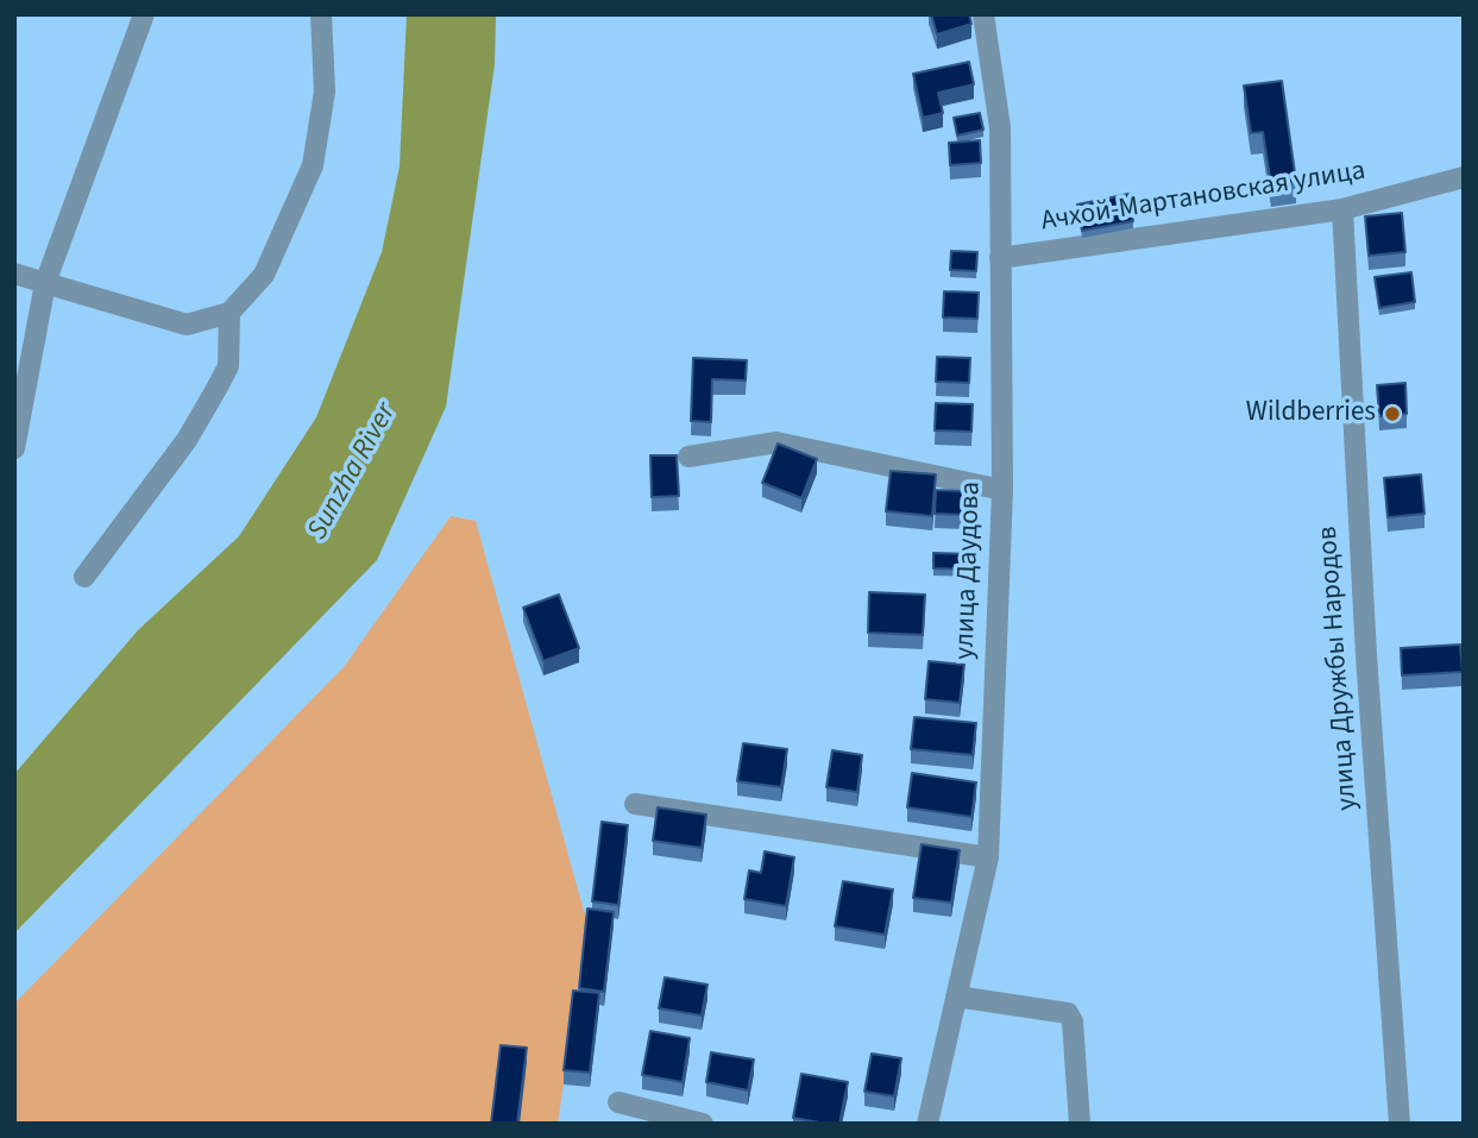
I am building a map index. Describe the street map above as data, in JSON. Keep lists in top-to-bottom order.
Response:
{
  "streets": {
    "street": ["Ачхой-Мартановская улица", "улица Даудова", "улица Дружбы Народов"]
  },
  "crossings": [
    ["Ачхой-Мартановская улица", "улица Даудова"],
    ["Ачхой-Мартановская улица", "улица Дружбы Народов"]
  ],
  "water": ["Sunzha River"],
  "places": ["Wildberries"]
}
